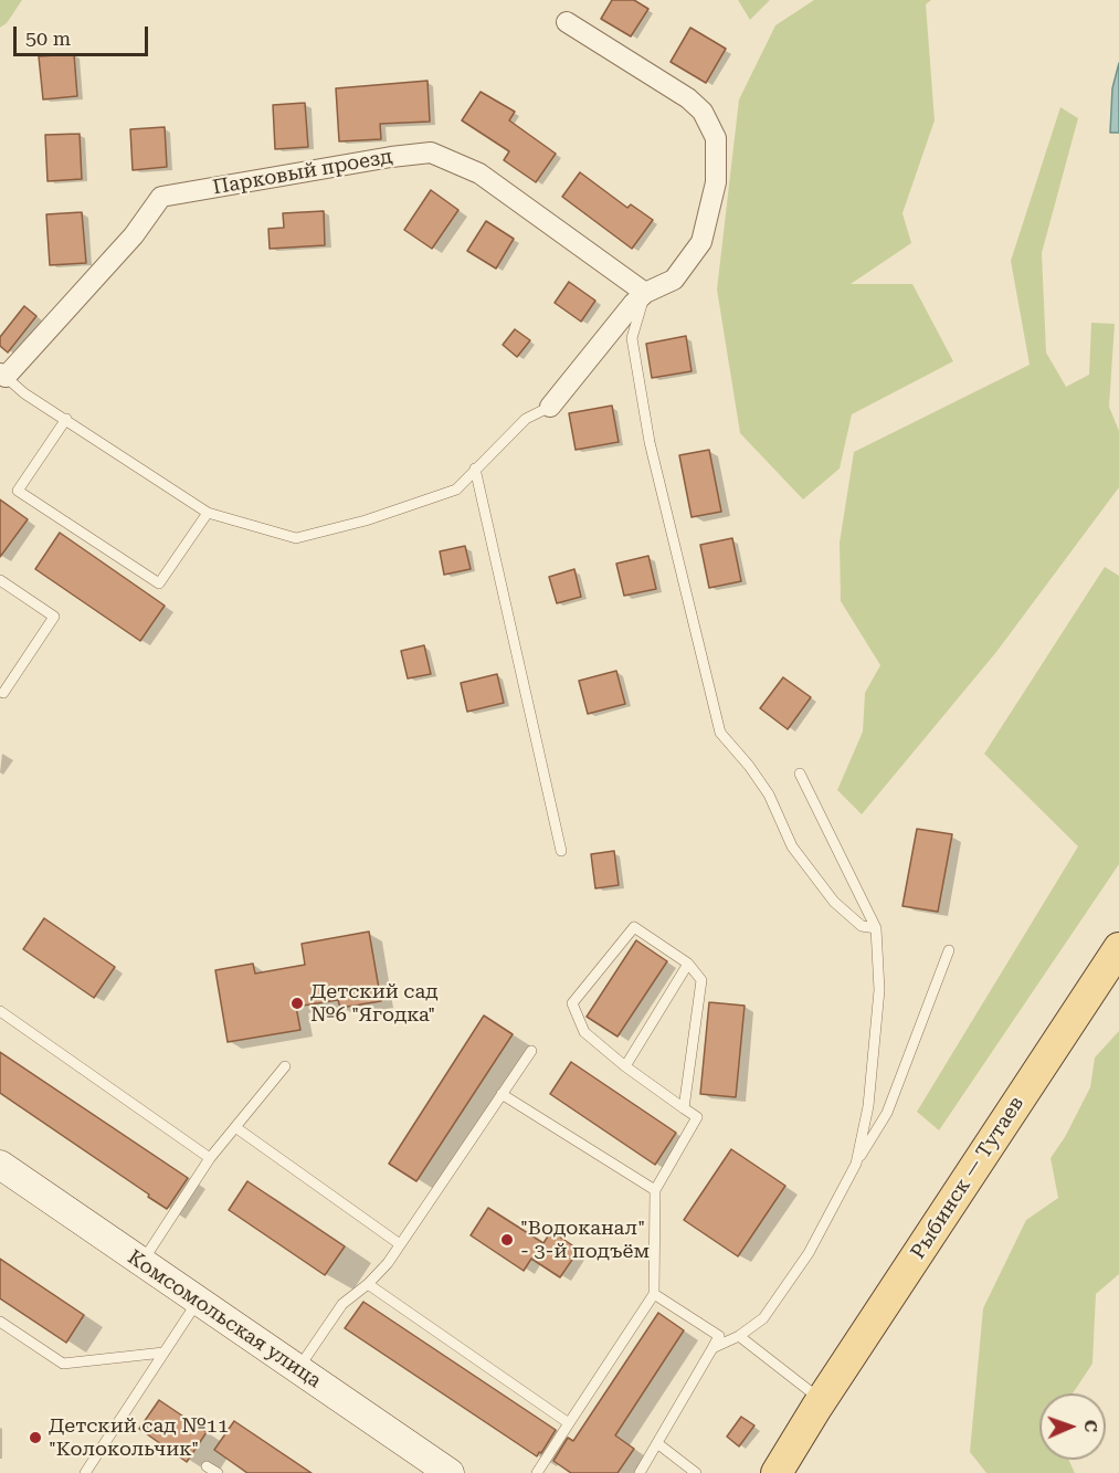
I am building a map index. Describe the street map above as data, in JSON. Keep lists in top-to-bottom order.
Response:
{
  "streets": {
    "main road": ["Рыбинск — Тутаев", "Комсомольская улица"],
    "street": ["Парковый проезд"]
  },
  "places": ["Детский сад №6 \"Ягодка\"", "\"Водоканал\" - 3-й подъём", "Детский сад №11 \"Колокольчик\""],
  "scale_bar": "50 m",
  "north": "right"
}
